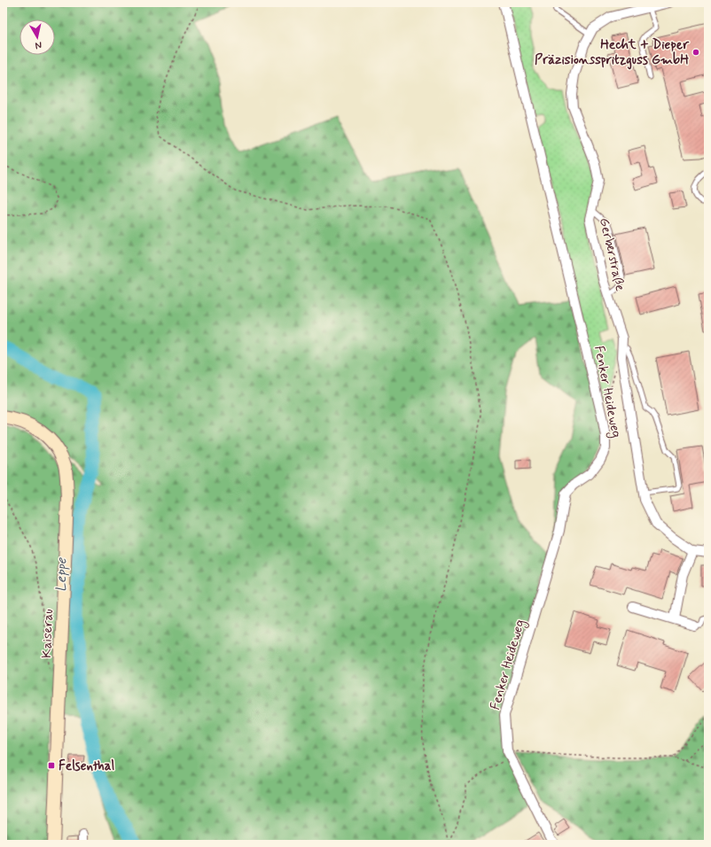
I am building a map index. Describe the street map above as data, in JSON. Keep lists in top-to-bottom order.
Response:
{
  "streets": {
    "main road": ["Kaiserau"],
    "street": ["Gerberstraße", "Fenker Heideweg"]
  },
  "water": ["Leppe"],
  "places": {
    "other": ["Hecht + Dieper Präzisionsspritzguss GmbH"],
    "transit": ["Felsenthal"]
  },
  "north": "bottom"
}
